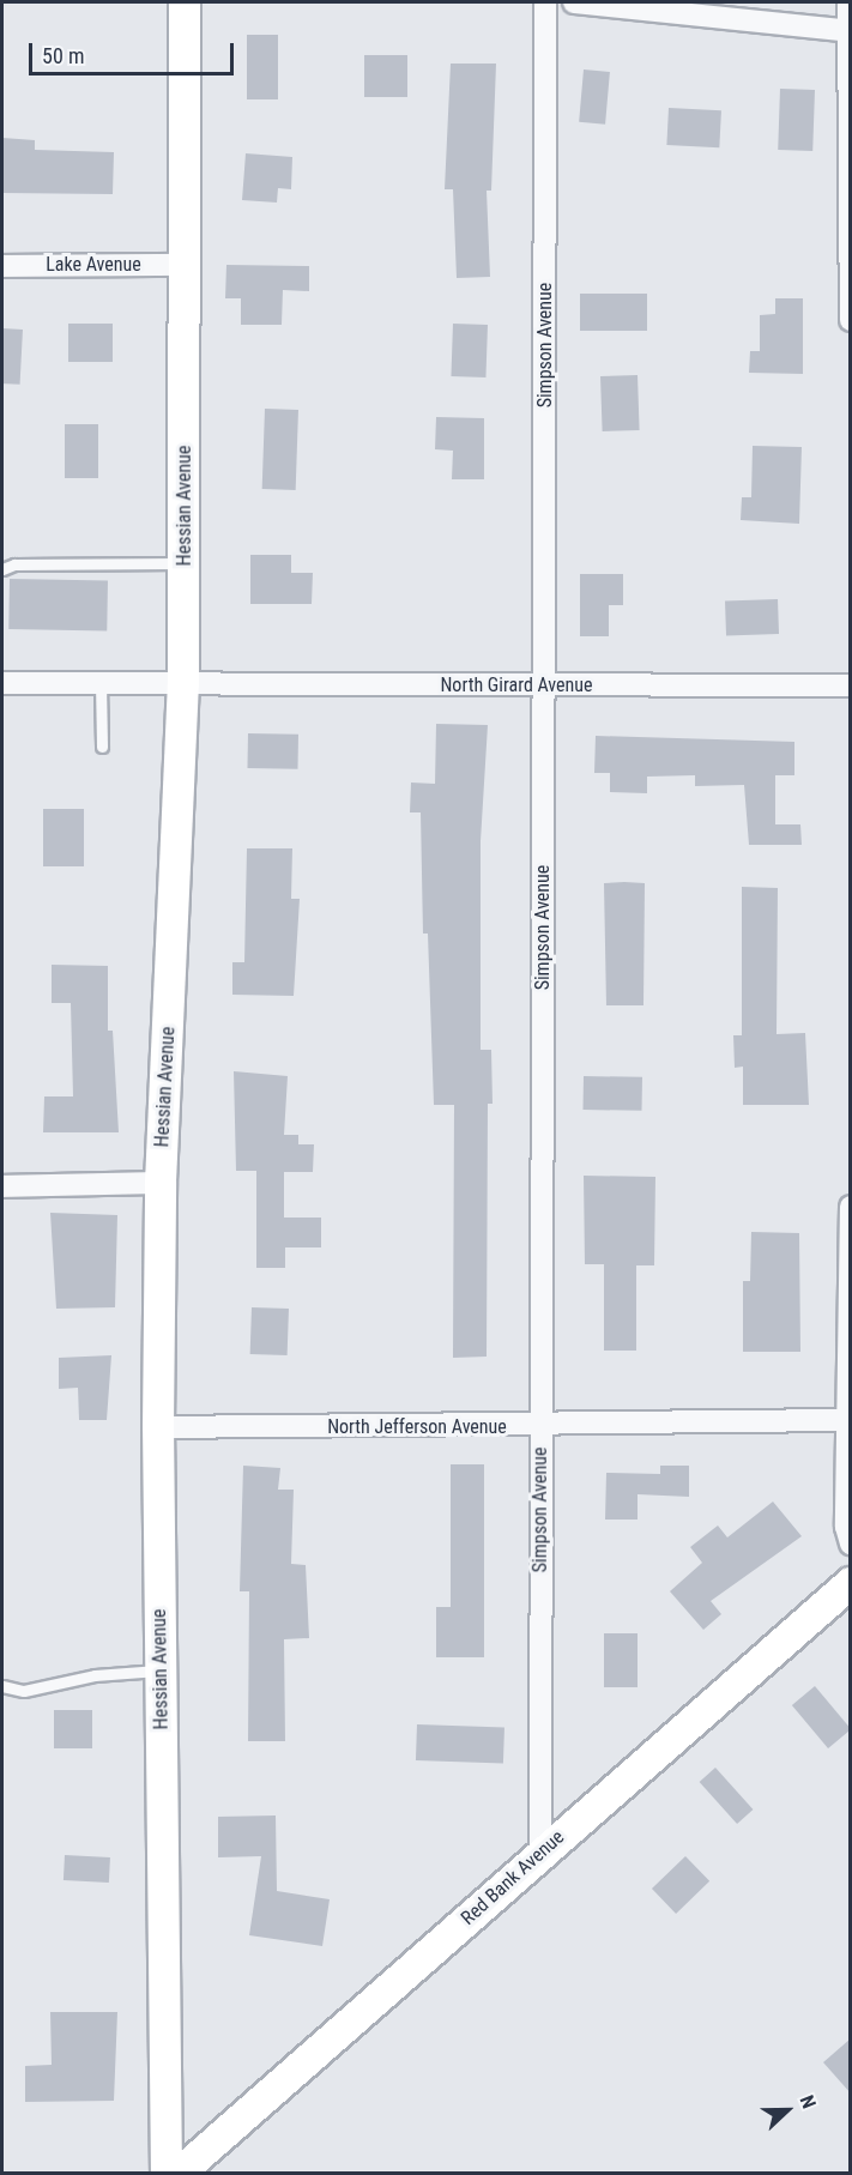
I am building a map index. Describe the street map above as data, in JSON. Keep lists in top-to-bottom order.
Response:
{
  "streets": {
    "main road": ["Hessian Avenue", "Red Bank Avenue"],
    "street": [
      "Lake Avenue",
      "Simpson Avenue",
      "North Girard Avenue",
      "North Jefferson Avenue"
    ]
  },
  "crossings": [
    ["Lake Avenue", "Hessian Avenue"],
    ["Simpson Avenue", "North Girard Avenue"],
    ["Simpson Avenue", "North Jefferson Avenue"],
    ["Simpson Avenue", "Red Bank Avenue"],
    ["Hessian Avenue", "North Girard Avenue"],
    ["Hessian Avenue", "North Jefferson Avenue"]
  ],
  "scale_bar": "50 m",
  "north": "right"
}
